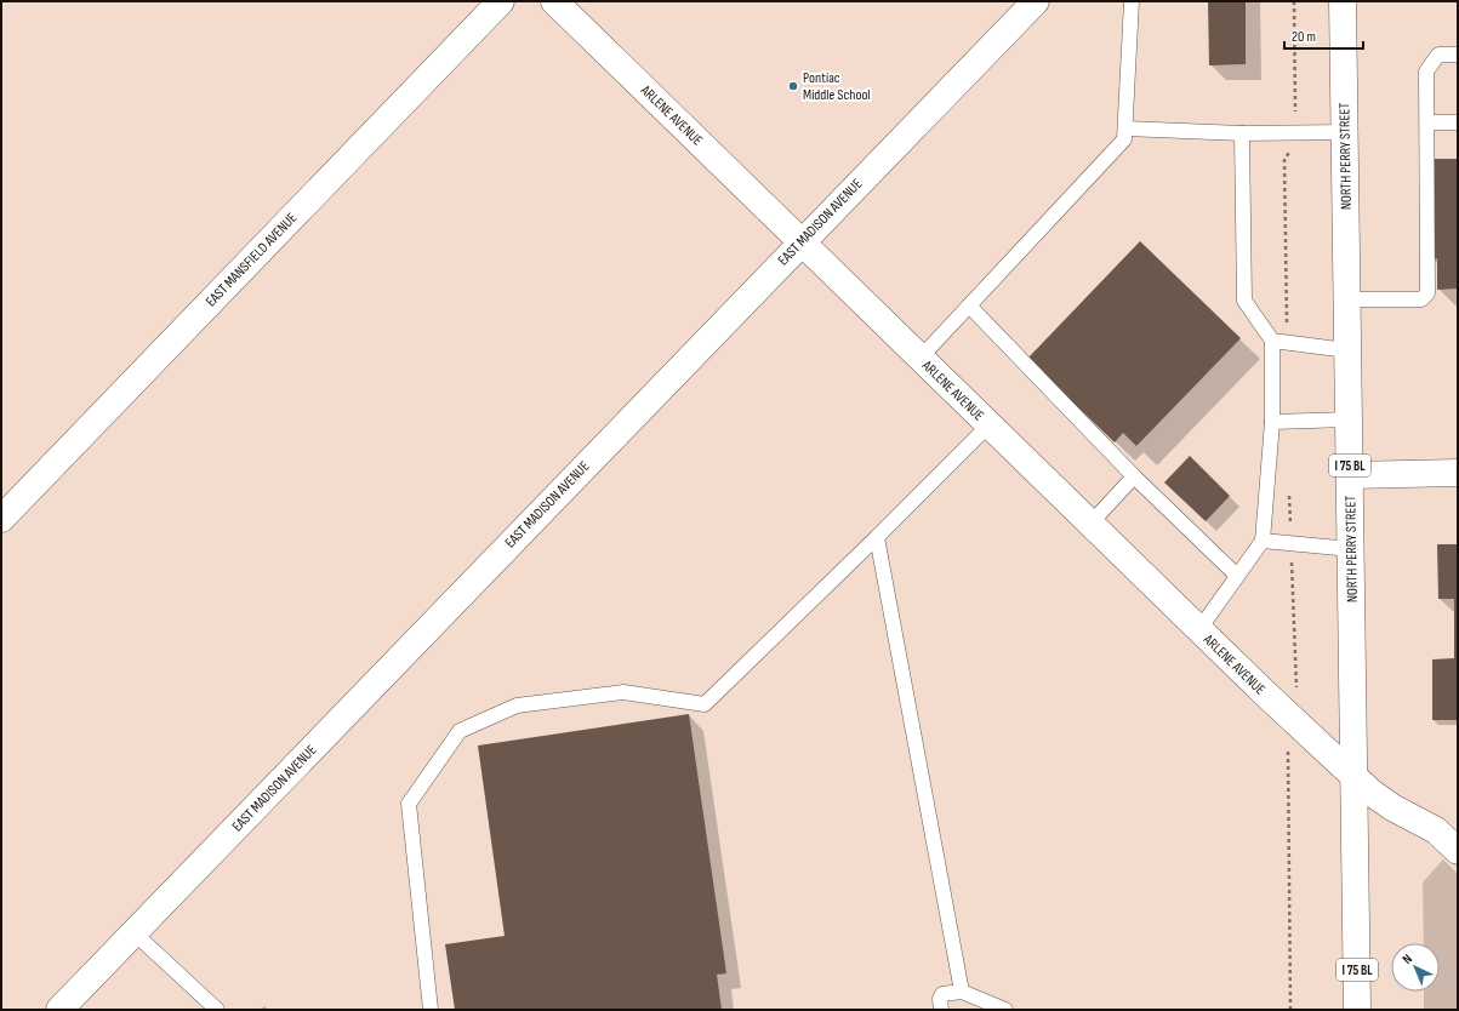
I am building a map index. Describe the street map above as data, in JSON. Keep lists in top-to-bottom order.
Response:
{
  "streets": {
    "street": [
      "ARLENE AVENUE",
      "NORTH PERRY STREET",
      "EAST MADISON AVENUE",
      "EAST MANSFIELD AVENUE",
      "I 75 BL"
    ]
  },
  "crossings": [
    ["ARLENE AVENUE", "NORTH PERRY STREET"],
    ["ARLENE AVENUE", "EAST MADISON AVENUE"]
  ],
  "places": ["Pontiac Middle School"],
  "scale_bar": "20 m",
  "north": "top left"
}
